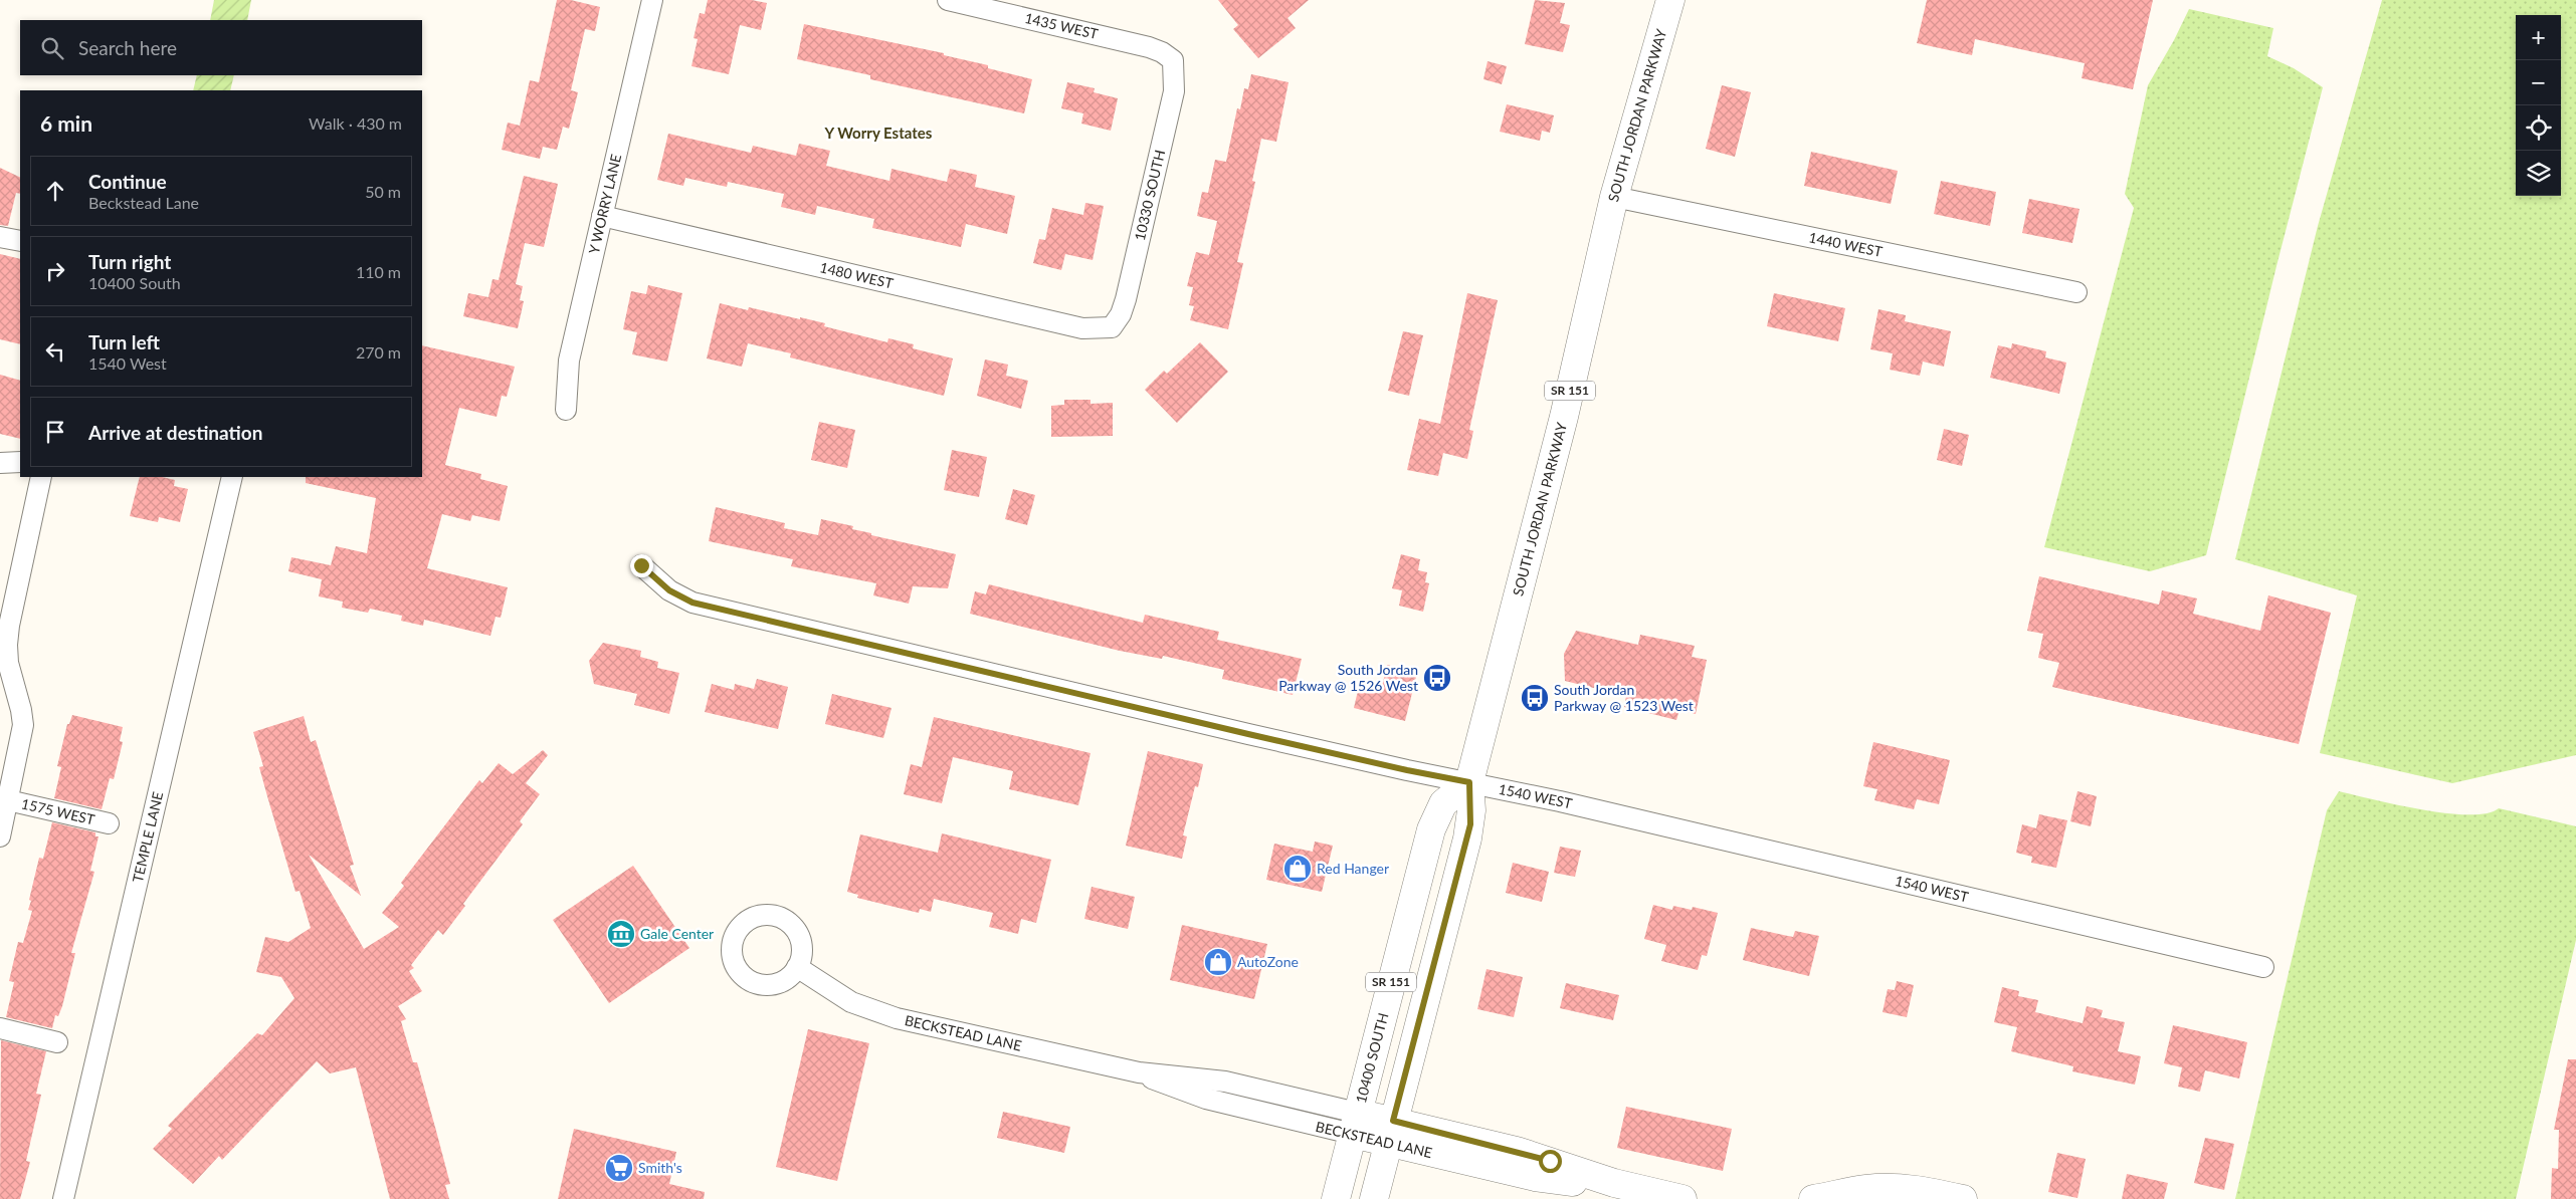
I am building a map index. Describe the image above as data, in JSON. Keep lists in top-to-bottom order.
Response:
{
  "streets": {
    "main road": [
      "SOUTH JORDAN PARKWAY",
      "SR 151",
      "BECKSTEAD LANE",
      "10400 SOUTH"
    ],
    "street": [
      "1435 WEST",
      "10330 SOUTH",
      "Y WORRY LANE",
      "1440 WEST",
      "1480 WEST",
      "1540 WEST",
      "1575 WEST",
      "TEMPLE LANE"
    ]
  },
  "crossings": [
    ["1435 WEST", "10330 SOUTH"],
    ["SOUTH JORDAN PARKWAY", "1440 WEST"],
    ["SOUTH JORDAN PARKWAY", "SR 151"],
    ["SOUTH JORDAN PARKWAY", "1540 WEST"],
    ["SOUTH JORDAN PARKWAY", "10400 SOUTH"],
    ["10330 SOUTH", "1480 WEST"],
    ["Y WORRY LANE", "1480 WEST"],
    ["SR 151", "1540 WEST"],
    ["SR 151", "BECKSTEAD LANE"],
    ["SR 151", "10400 SOUTH"],
    ["1540 WEST", "10400 SOUTH"],
    ["BECKSTEAD LANE", "10400 SOUTH"]
  ],
  "districts": ["Y Worry Estates"],
  "places": {
    "bus stop": ["South Jordan Parkway @ 1526 West", "South Jordan Parkway @ 1523 West"],
    "shop": ["Red Hanger", "AutoZone"],
    "museum": ["Gale Center"],
    "supermarket": ["Smith's"]
  },
  "page": {
    "map_buttons": ["+", "−"],
    "search": "Search here",
    "heading": ["6 min", "Walk · 430 m"],
    "list": [
      ["Continue", "Beckstead Lane", "50 m"],
      ["Turn right", "10400 South", "110 m"],
      ["Turn left", "1540 West", "270 m"],
      "Arrive at destination"
    ]
  }
}
